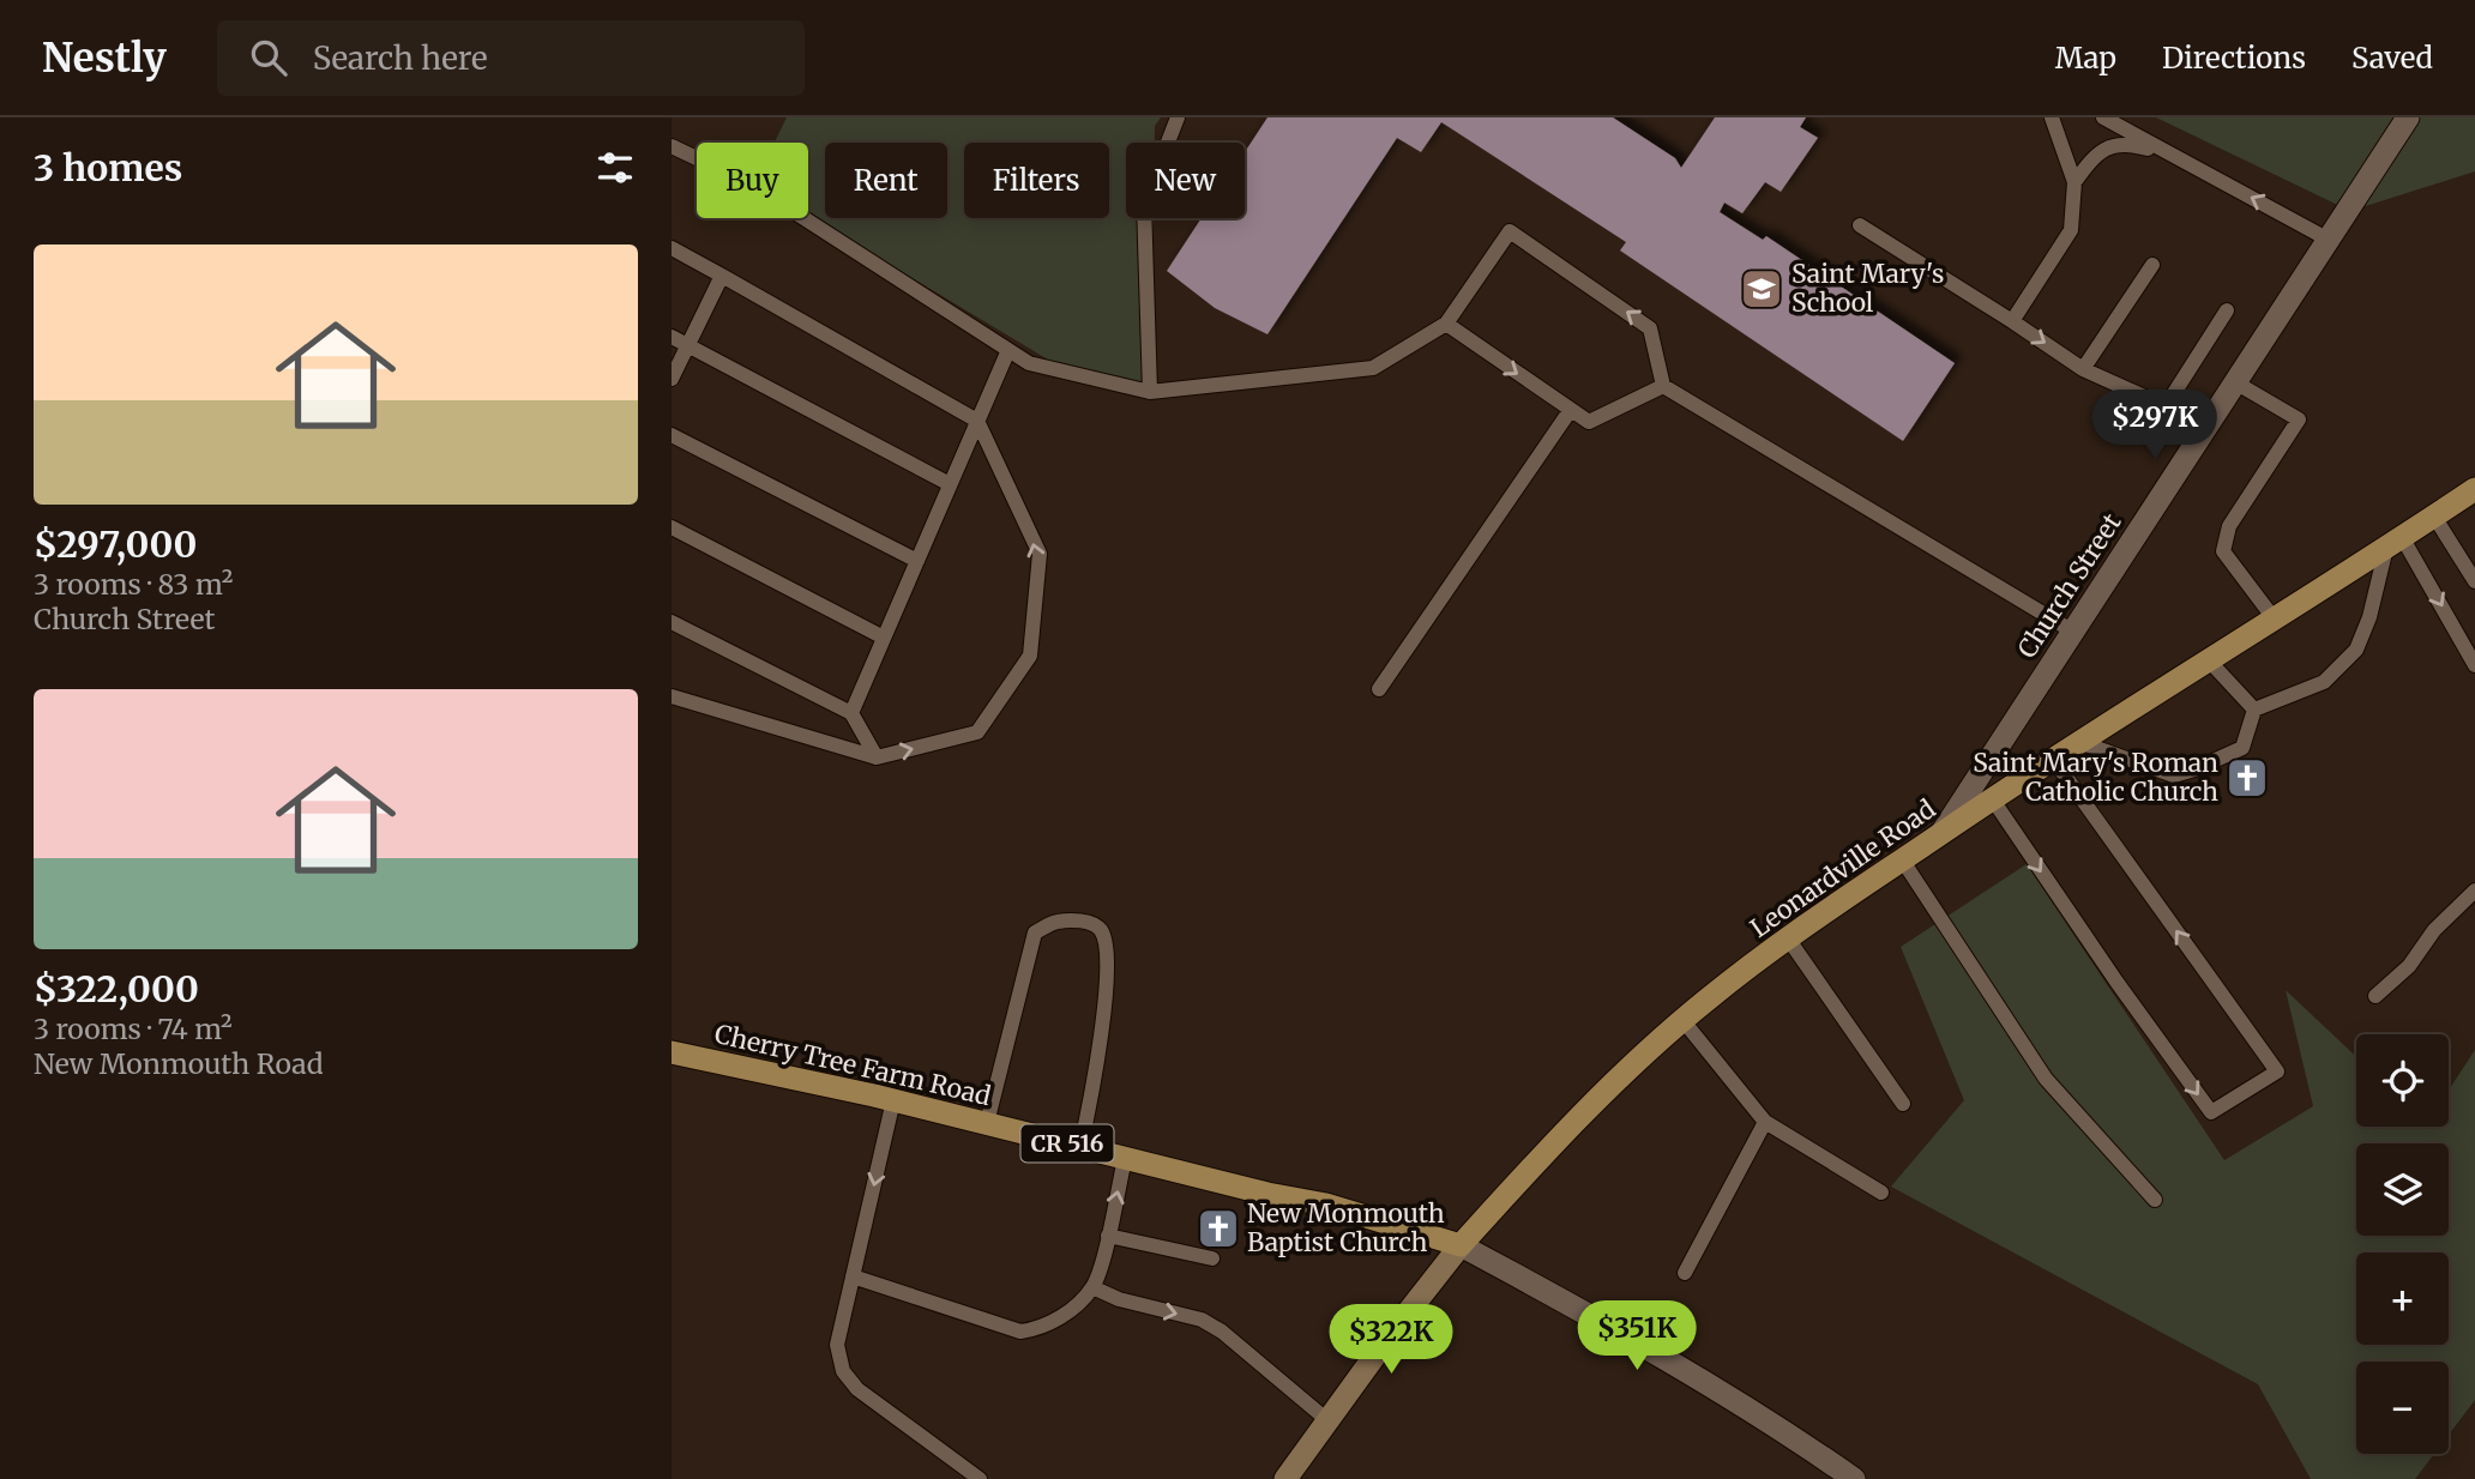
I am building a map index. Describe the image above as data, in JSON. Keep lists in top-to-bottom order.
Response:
{
  "streets": {
    "main road": ["Leonardville Road", "Cherry Tree Farm Road", "CR 516"],
    "street": ["Church Street"]
  },
  "crossings": [
    ["Church Street", "Leonardville Road"],
    ["Leonardville Road", "Cherry Tree Farm Road"]
  ],
  "places": {
    "school or university": ["Saint Mary's School"],
    "church": ["Saint Mary's Roman Catholic Church", "New Monmouth Baptist Church"]
  },
  "page": {
    "header": "Nestly",
    "search": "Search here",
    "nav": ["Map", "Directions", "Saved"],
    "heading": "3 homes",
    "chip": [
      "Buy",
      "Rent",
      "Filters",
      "New"
    ],
    "list": [
      {
        "name": "$297,000",
        "note": "3 rooms · 83 m² · Church Street"
      },
      {
        "name": "$322,000",
        "note": "3 rooms · 74 m² · New Monmouth Road"
      }
    ],
    "price": ["$297K", "$351K", "$322K"],
    "map_buttons": ["+", "−"]
  }
}
